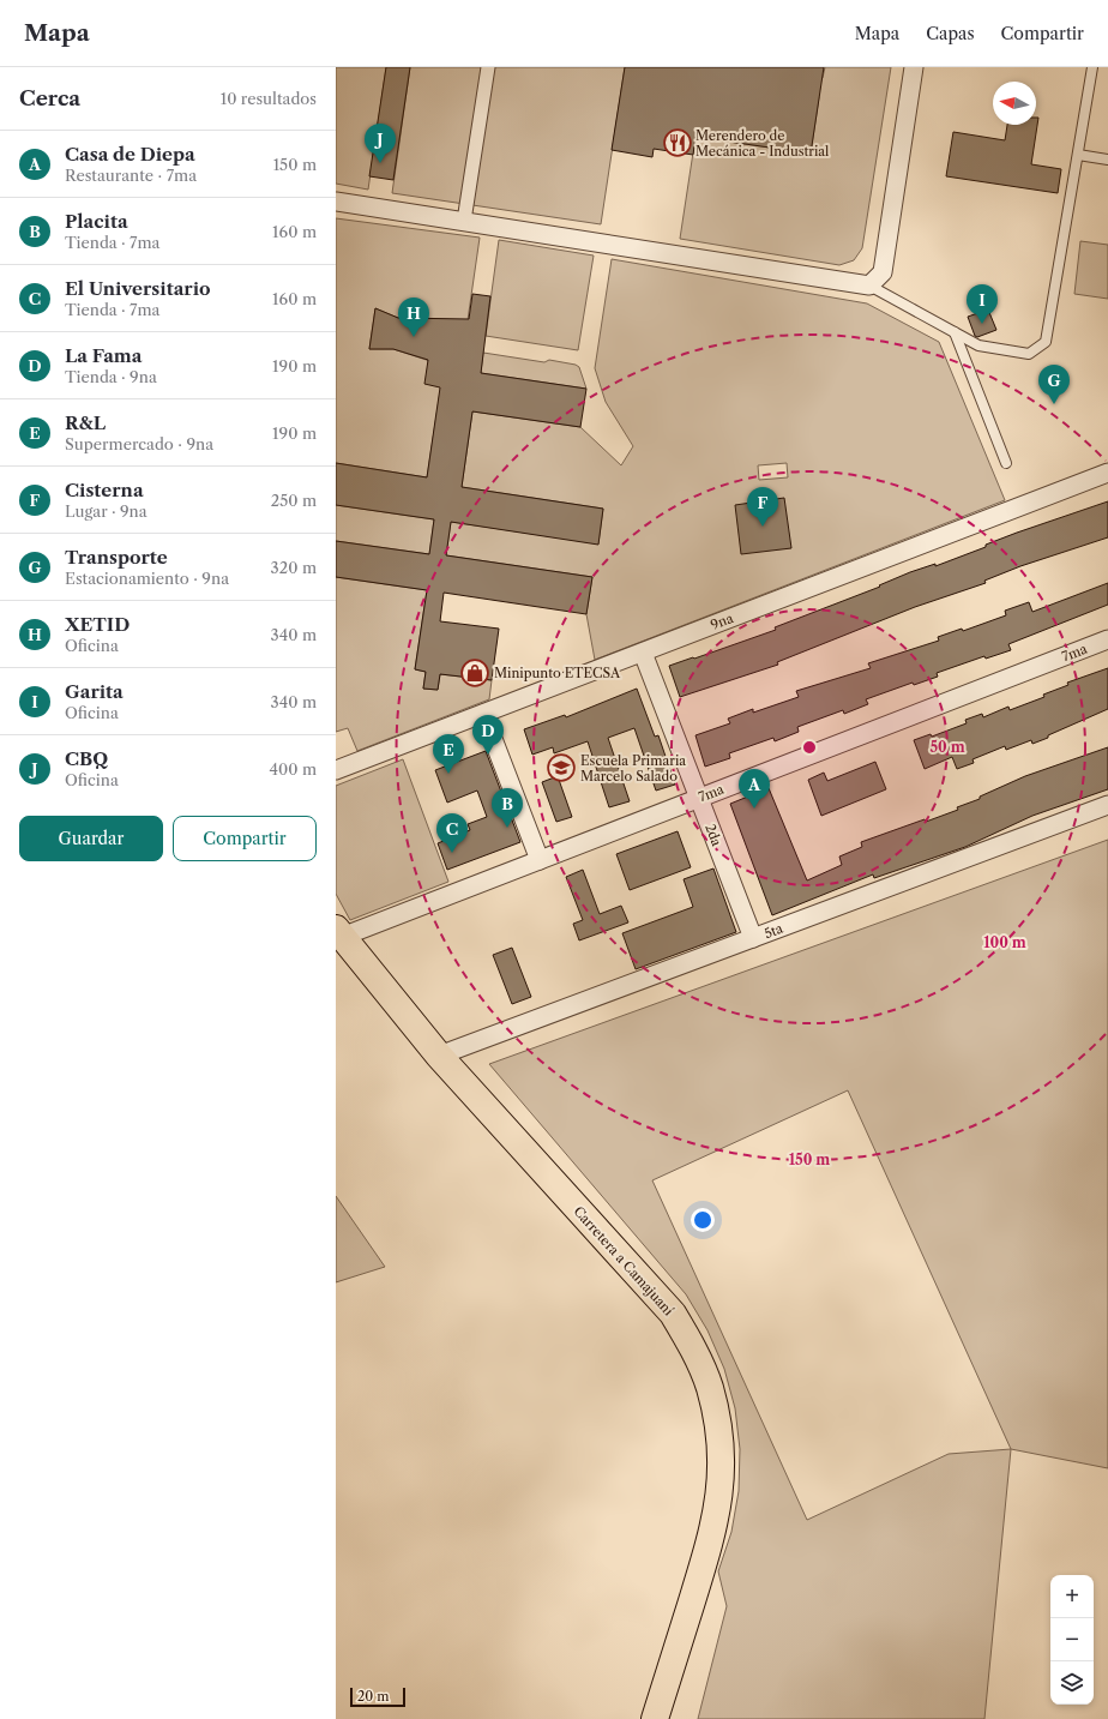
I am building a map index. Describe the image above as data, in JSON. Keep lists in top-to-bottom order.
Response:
{
  "streets": {
    "main road": ["Carretera a Camajuaní"],
    "street": [
      "9na",
      "7ma",
      "2da",
      "5ta"
    ]
  },
  "crossings": [
    ["9na", "2da"],
    ["7ma", "2da"],
    ["7ma", "Carretera a Camajuaní"],
    ["2da", "5ta"],
    ["5ta", "Carretera a Camajuaní"]
  ],
  "places": {
    "restaurant": ["Merendero de Mecánica - Industrial"],
    "shop": ["Minipunto ETECSA"],
    "school or university": ["Escuela Primaria Marcelo Salado"]
  },
  "scale_bar": "20 m",
  "north": "left",
  "page": {
    "header": "Mapa",
    "nav": ["Mapa", "Capas", "Compartir"],
    "heading": ["Cerca", "10 resultados"],
    "pins": [
      "J",
      "I",
      "H",
      "G",
      "F",
      "D",
      "E",
      "A",
      "B",
      "C"
    ],
    "list": [
      {
        "mark": "A",
        "name": "Casa de Diepa",
        "note": "Restaurante · 7ma",
        "value": "150 m"
      },
      {
        "mark": "B",
        "name": "Placita",
        "note": "Tienda · 7ma",
        "value": "160 m"
      },
      {
        "mark": "C",
        "name": "El Universitario",
        "note": "Tienda · 7ma",
        "value": "160 m"
      },
      {
        "mark": "D",
        "name": "La Fama",
        "note": "Tienda · 9na",
        "value": "190 m"
      },
      {
        "mark": "E",
        "name": "R&L",
        "note": "Supermercado · 9na",
        "value": "190 m"
      },
      {
        "mark": "F",
        "name": "Cisterna",
        "note": "Lugar · 9na",
        "value": "250 m"
      },
      {
        "mark": "G",
        "name": "Transporte",
        "note": "Estacionamiento · 9na",
        "value": "320 m"
      },
      {
        "mark": "H",
        "name": "XETID",
        "note": "Oficina",
        "value": "340 m"
      },
      {
        "mark": "I",
        "name": "Garita",
        "note": "Oficina",
        "value": "340 m"
      },
      {
        "mark": "J",
        "name": "CBQ",
        "note": "Oficina",
        "value": "400 m"
      }
    ],
    "buttons": ["Guardar", "Compartir"],
    "map_buttons": ["+", "−"],
    "scale": "20 m"
  },
  "rings": ["50 m", "100 m", "150 m"]
}
